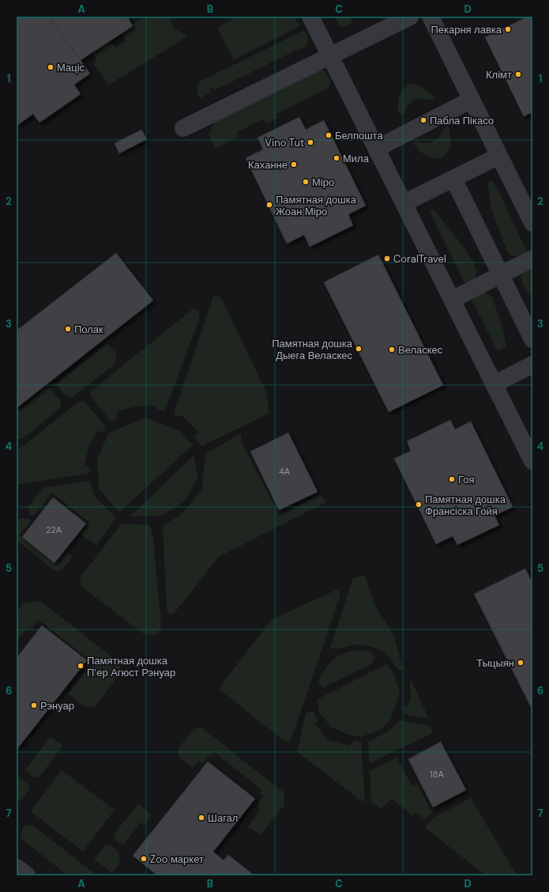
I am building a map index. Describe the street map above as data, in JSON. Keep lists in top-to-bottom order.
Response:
{
  "places": [
    "Пекарня лавка",
    "Маціс",
    "Клімт",
    "Пабла Пікасо",
    "Белпошта",
    "Vino Tut",
    "Мила",
    "Каханне",
    "Міро",
    "Памятная дошка Жоан Міро",
    "CoralTravel",
    "Полак",
    "Памятная дошка Дыега Веласкес",
    "Веласкес",
    "Гоя",
    "Памятная дошка Франсіска Гойя",
    "Тыцыян",
    "Памятная дошка Пʼер Агюст Рэнуар",
    "Рэнуар",
    "Шагал",
    "Zoo маркет"
  ],
  "house_numbers": ["4А", "22А", "18А"],
  "grid": {
    "columns": [
      "A",
      "B",
      "C",
      "D"
    ],
    "rows": [
      "1",
      "2",
      "3",
      "4",
      "5",
      "6",
      "7"
    ]
  }
}
